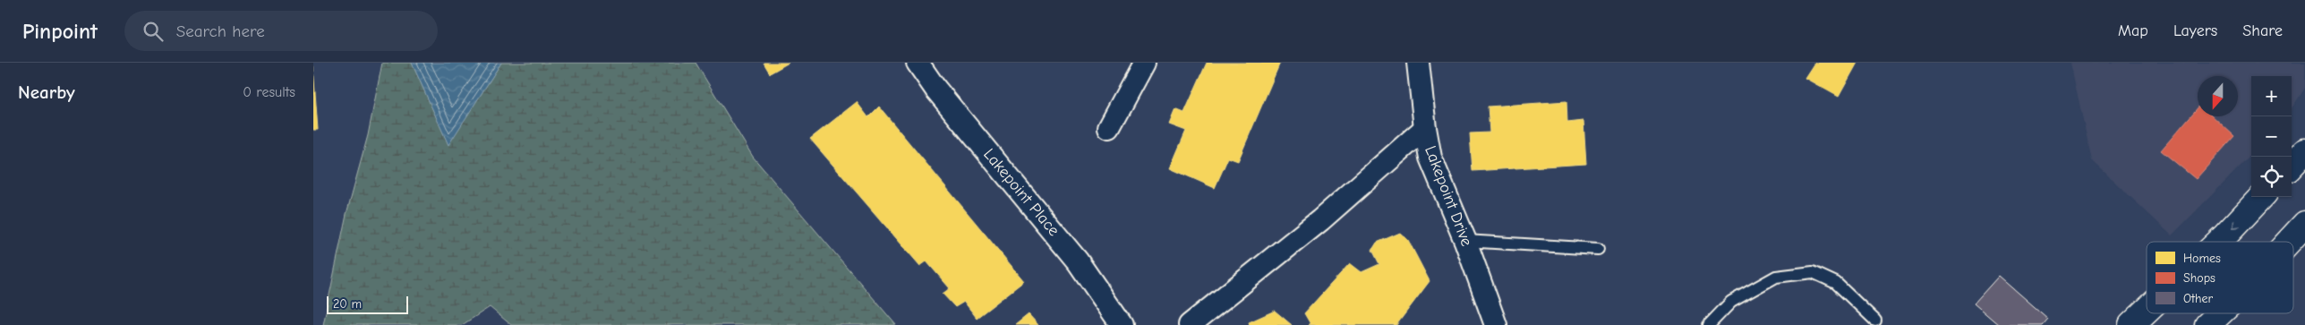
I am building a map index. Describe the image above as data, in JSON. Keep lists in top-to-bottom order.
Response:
{
  "streets": {
    "street": ["Lakepoint Place", "Lakepoint Drive"]
  },
  "legend": ["Homes", "Shops", "Other"],
  "scale_bar": "20 m",
  "north": "bottom",
  "page": {
    "header": "Pinpoint",
    "search": "Search here",
    "nav": ["Map", "Layers", "Share"],
    "heading": ["Nearby", "0 results"],
    "map_buttons": ["+", "−"],
    "scale": "20 m"
  }
}
